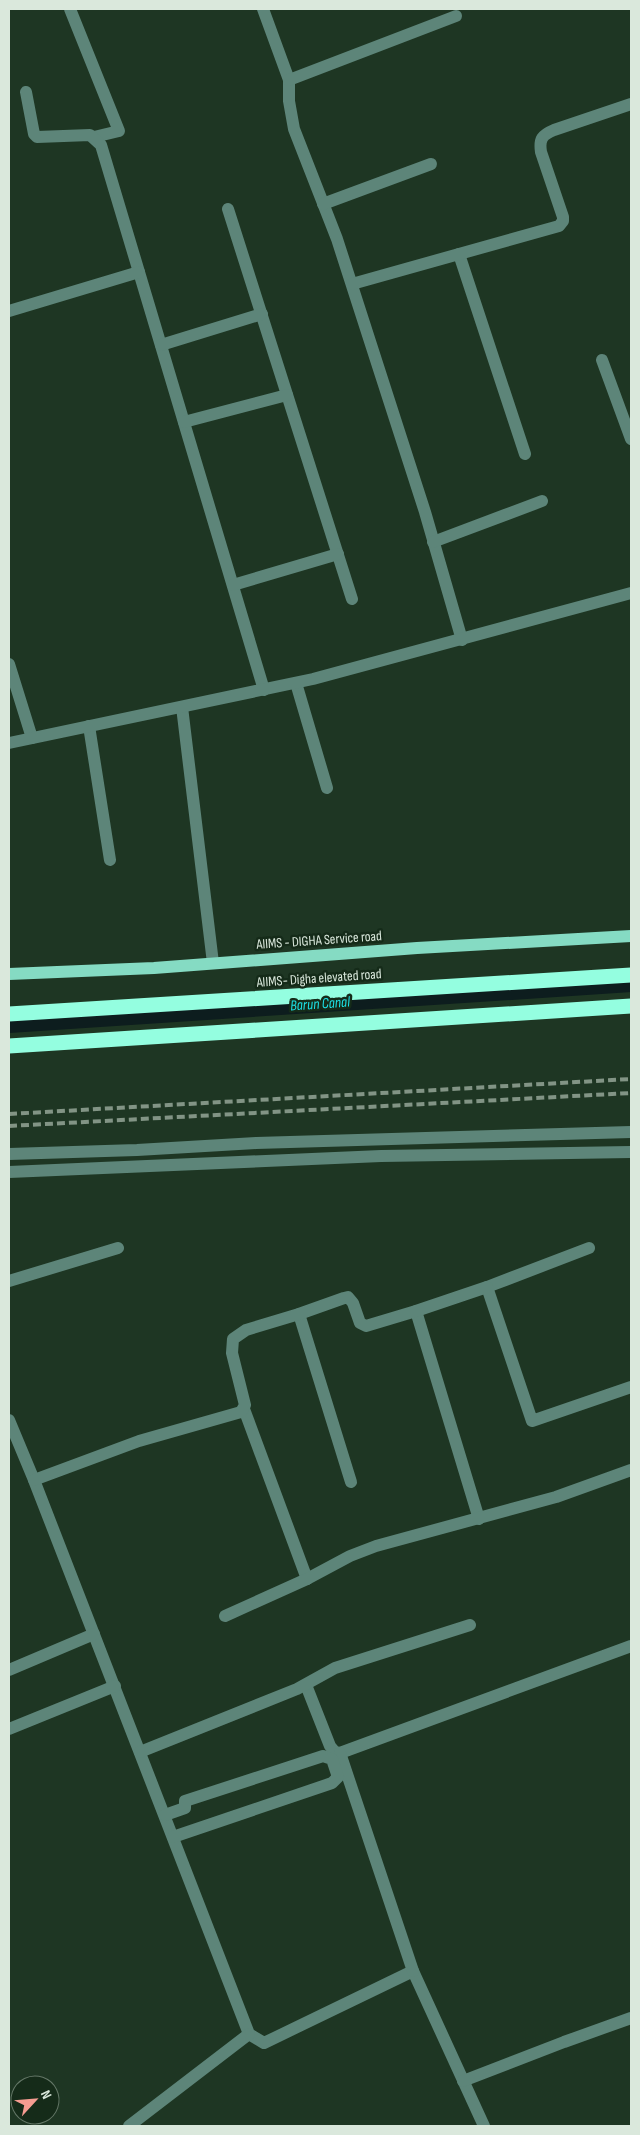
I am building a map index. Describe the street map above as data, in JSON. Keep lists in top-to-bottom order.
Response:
{
  "streets": {
    "highway": ["AIIMS- Digha elevated road"],
    "main road": ["AIIMS - DIGHA Service road"]
  },
  "water": ["Barun Canal"],
  "north": "top right"
}
